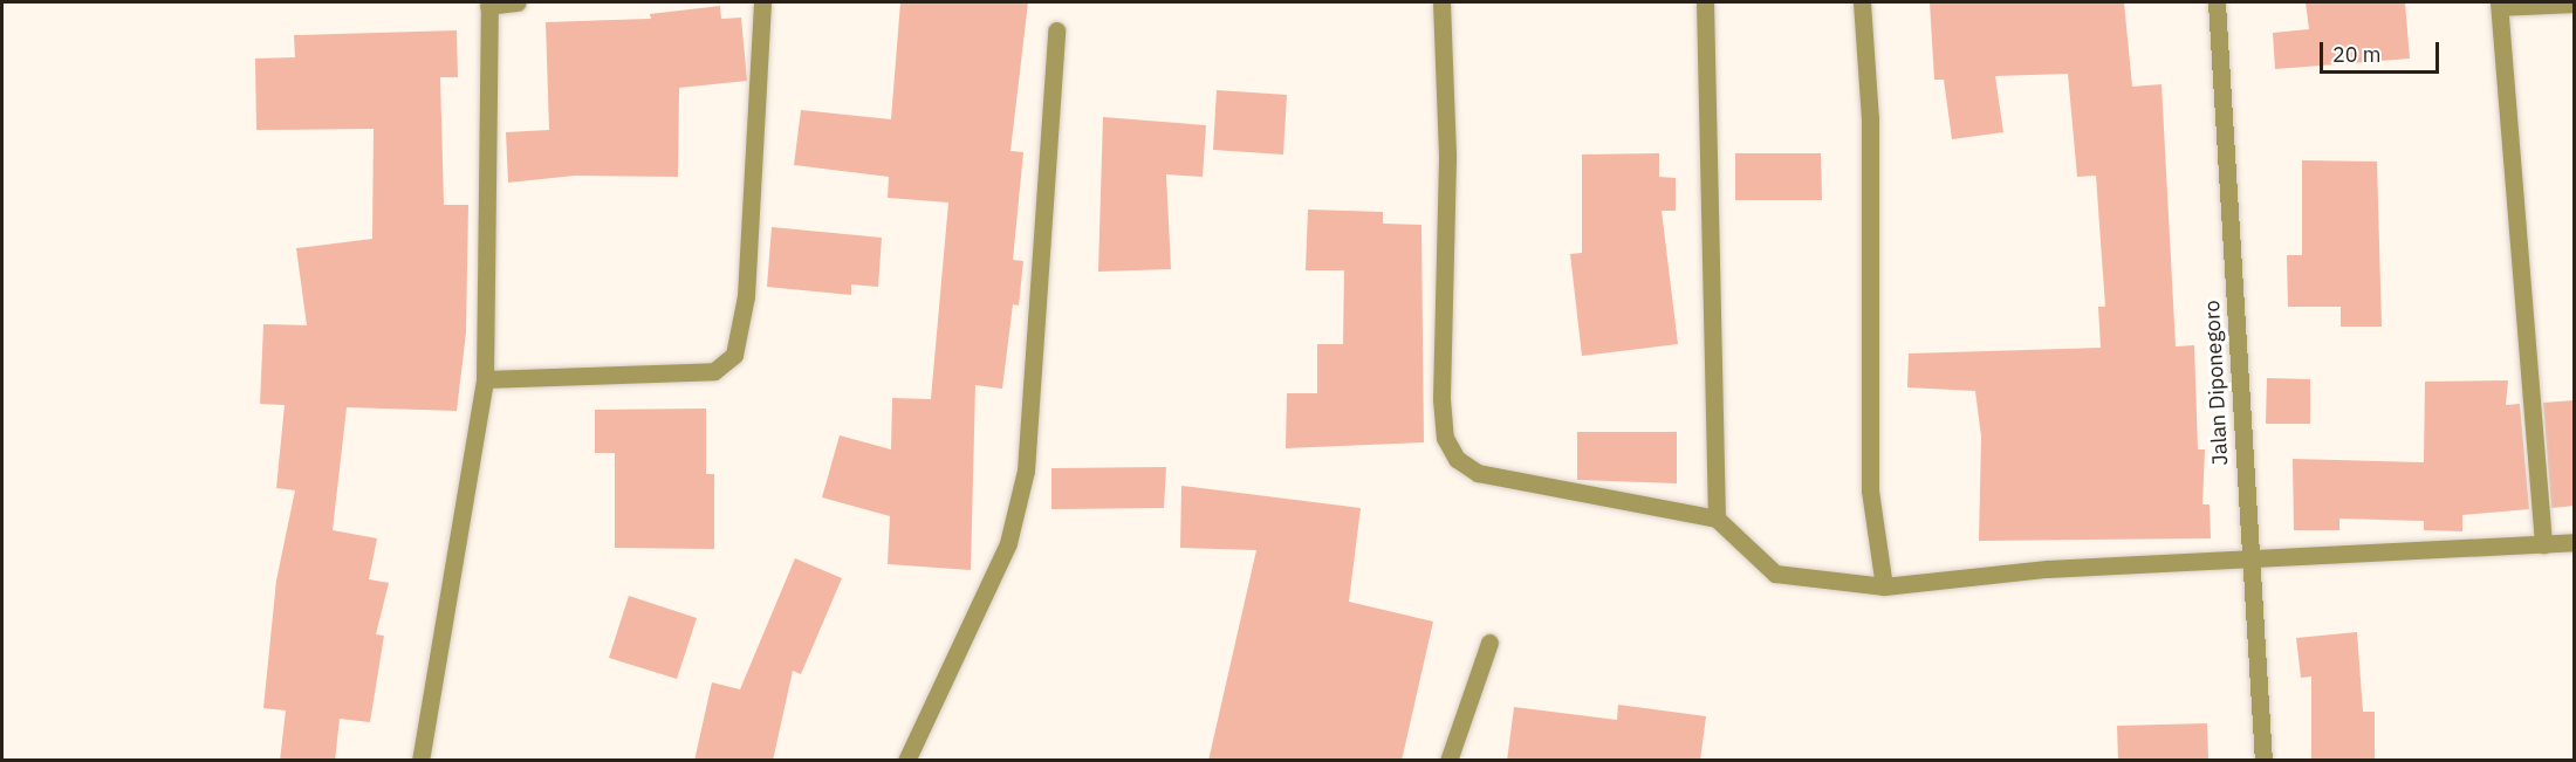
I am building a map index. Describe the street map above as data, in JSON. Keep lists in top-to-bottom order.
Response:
{
  "streets": {
    "street": ["Jalan Diponegoro"]
  },
  "scale_bar": "20 m"
}
